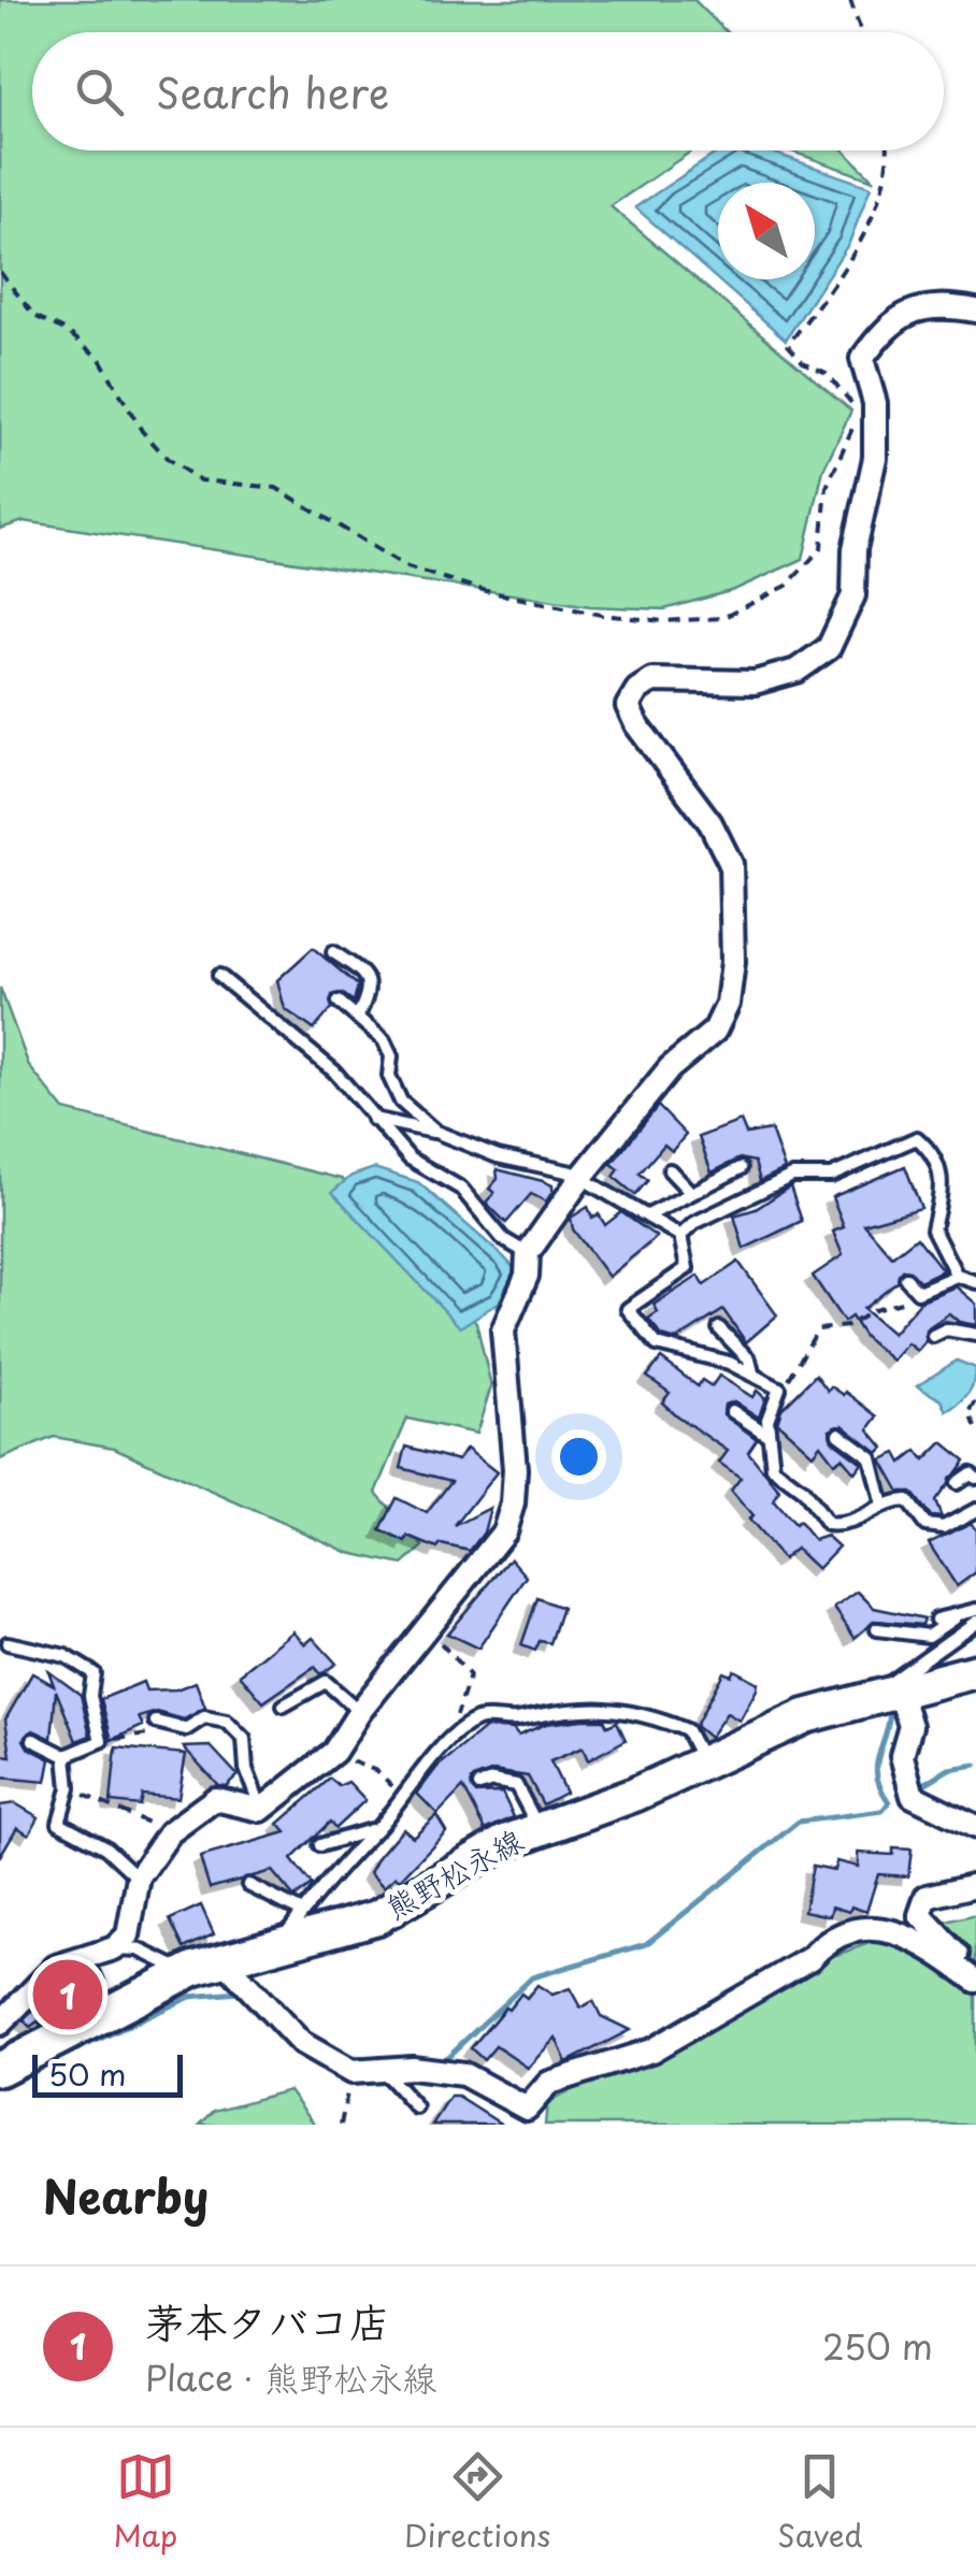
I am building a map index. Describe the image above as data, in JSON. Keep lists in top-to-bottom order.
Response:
{
  "streets": {
    "main road": ["熊野松永線"]
  },
  "scale_bar": "50 m",
  "north": "top left",
  "page": {
    "search": "Search here",
    "pins": "1",
    "scale": "50 m",
    "heading": "Nearby",
    "list": [
      {
        "mark": "1",
        "name": "茅本タバコ店",
        "note": "Place · 熊野松永線",
        "value": "250 m"
      }
    ],
    "nav": ["Map", "Directions", "Saved"]
  }
}
